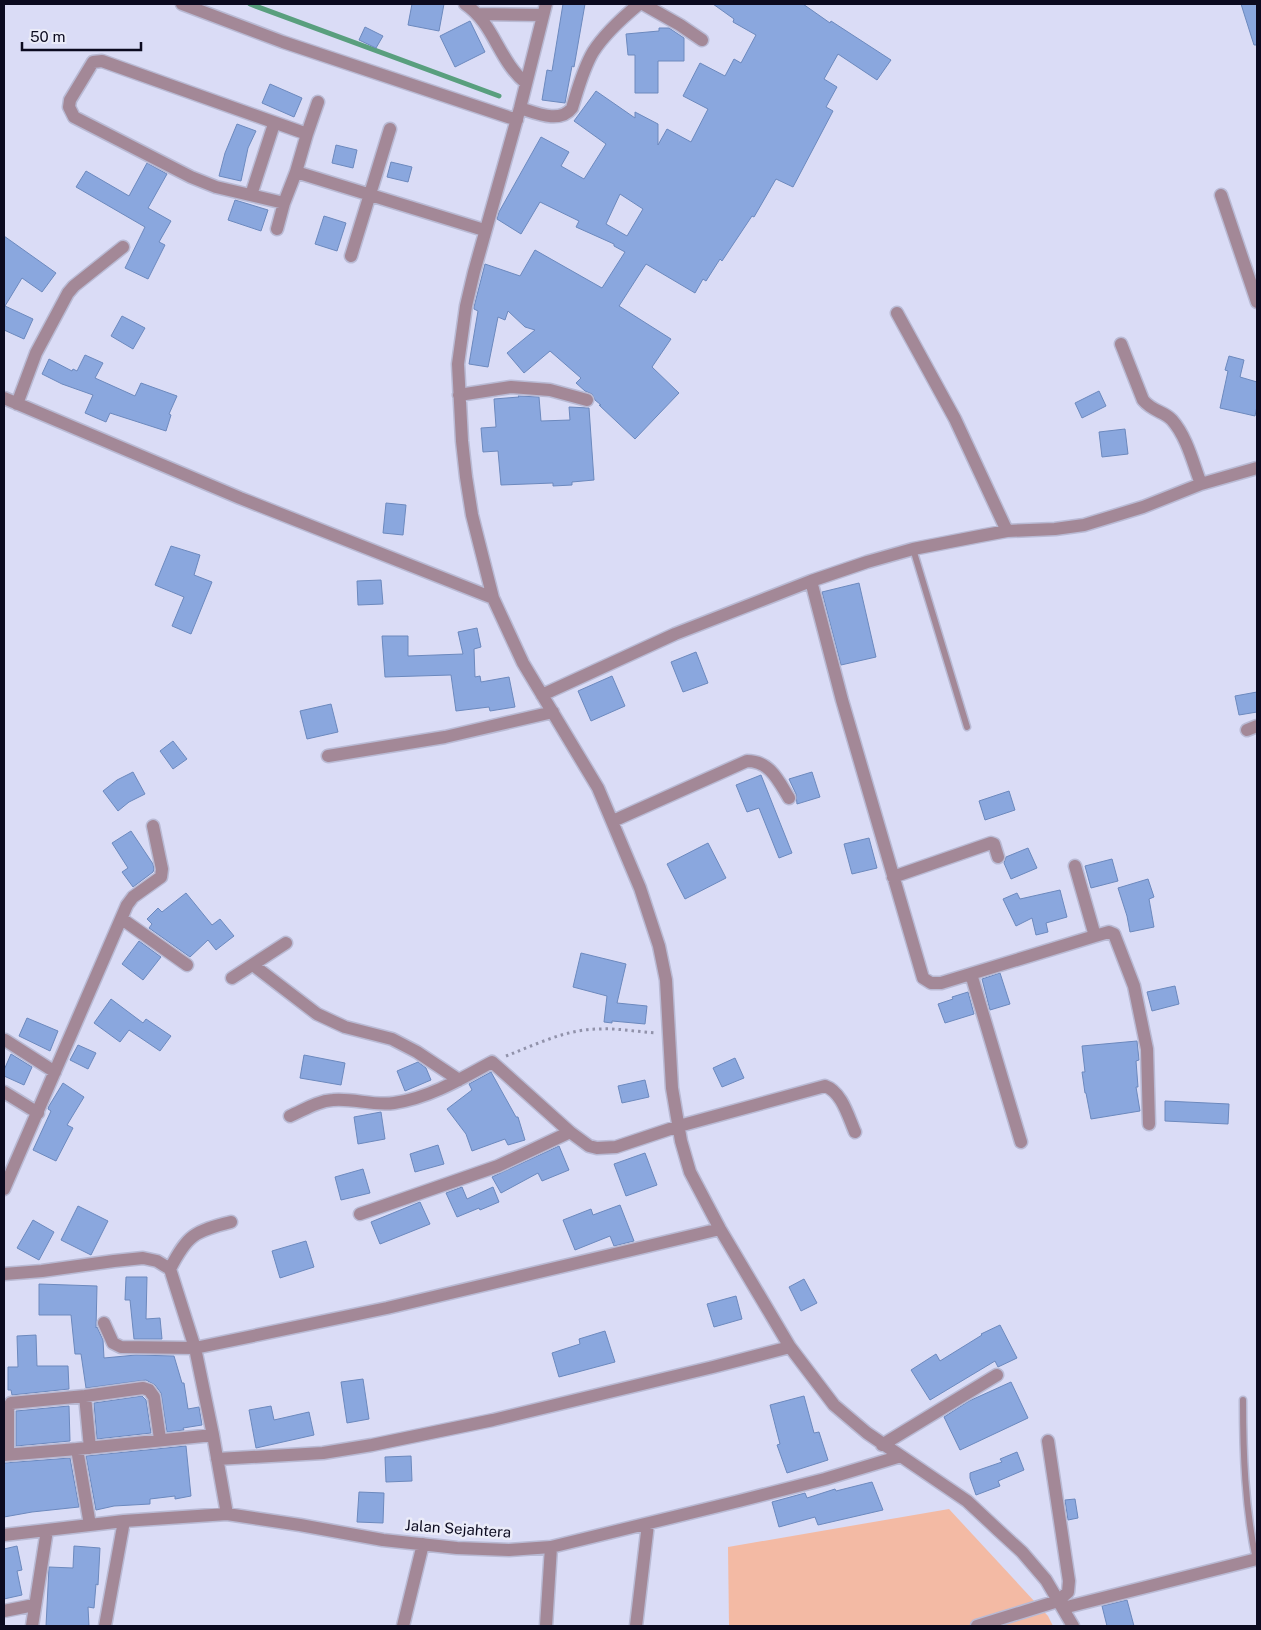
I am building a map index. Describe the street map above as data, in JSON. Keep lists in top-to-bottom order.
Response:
{
  "streets": {
    "street": ["Jalan Sejahtera"]
  },
  "scale_bar": "50 m"
}
